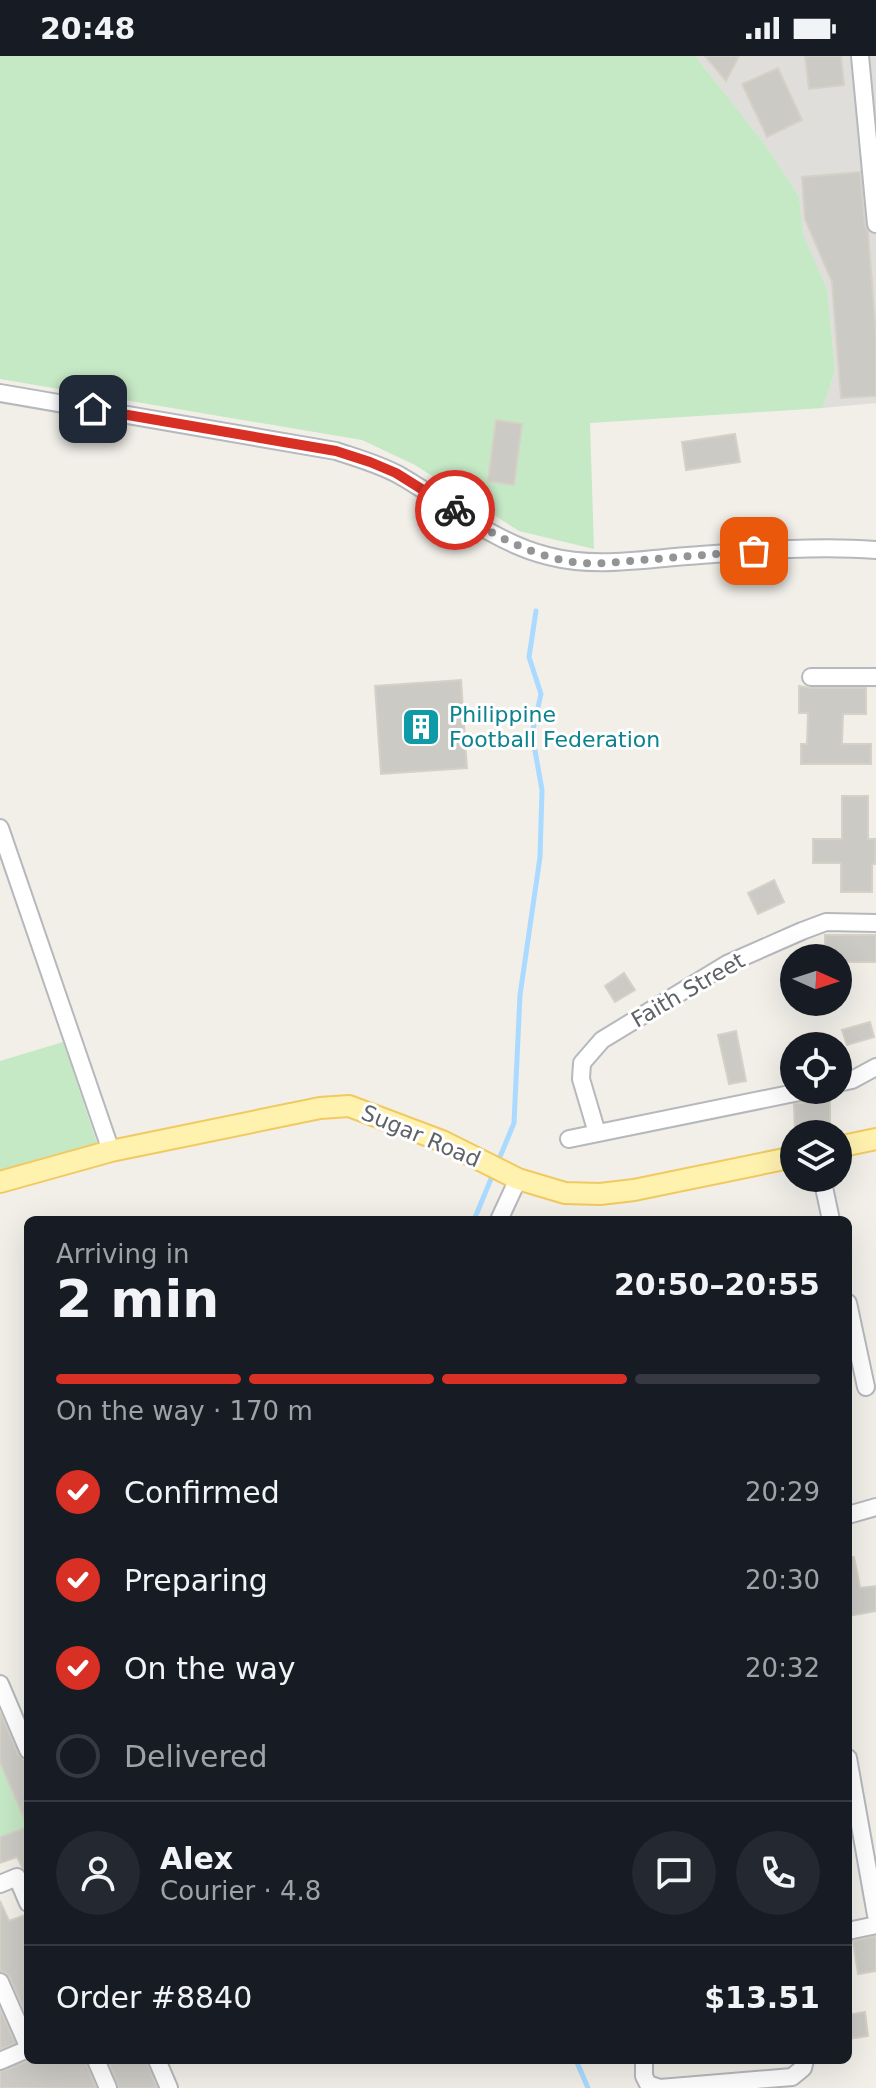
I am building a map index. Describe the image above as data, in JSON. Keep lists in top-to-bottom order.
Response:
{
  "streets": {
    "main road": ["Sugar Road"],
    "street": ["Faith Street"]
  },
  "places": {
    "building": ["Philippine Football Federation"]
  },
  "north": "right",
  "page": {
    "status": "20:48",
    "heading": ["2 min", "Arriving in", "20:50–20:55"],
    "panel": [
      "Alex",
      "Courier · 4.8",
      "Order #8840",
      "$13.51"
    ],
    "bar": "On the way · 170 m",
    "list": [
      ["Confirmed", "20:29"],
      ["Preparing", "20:30"],
      ["On the way", "20:32"],
      "Delivered"
    ]
  }
}
